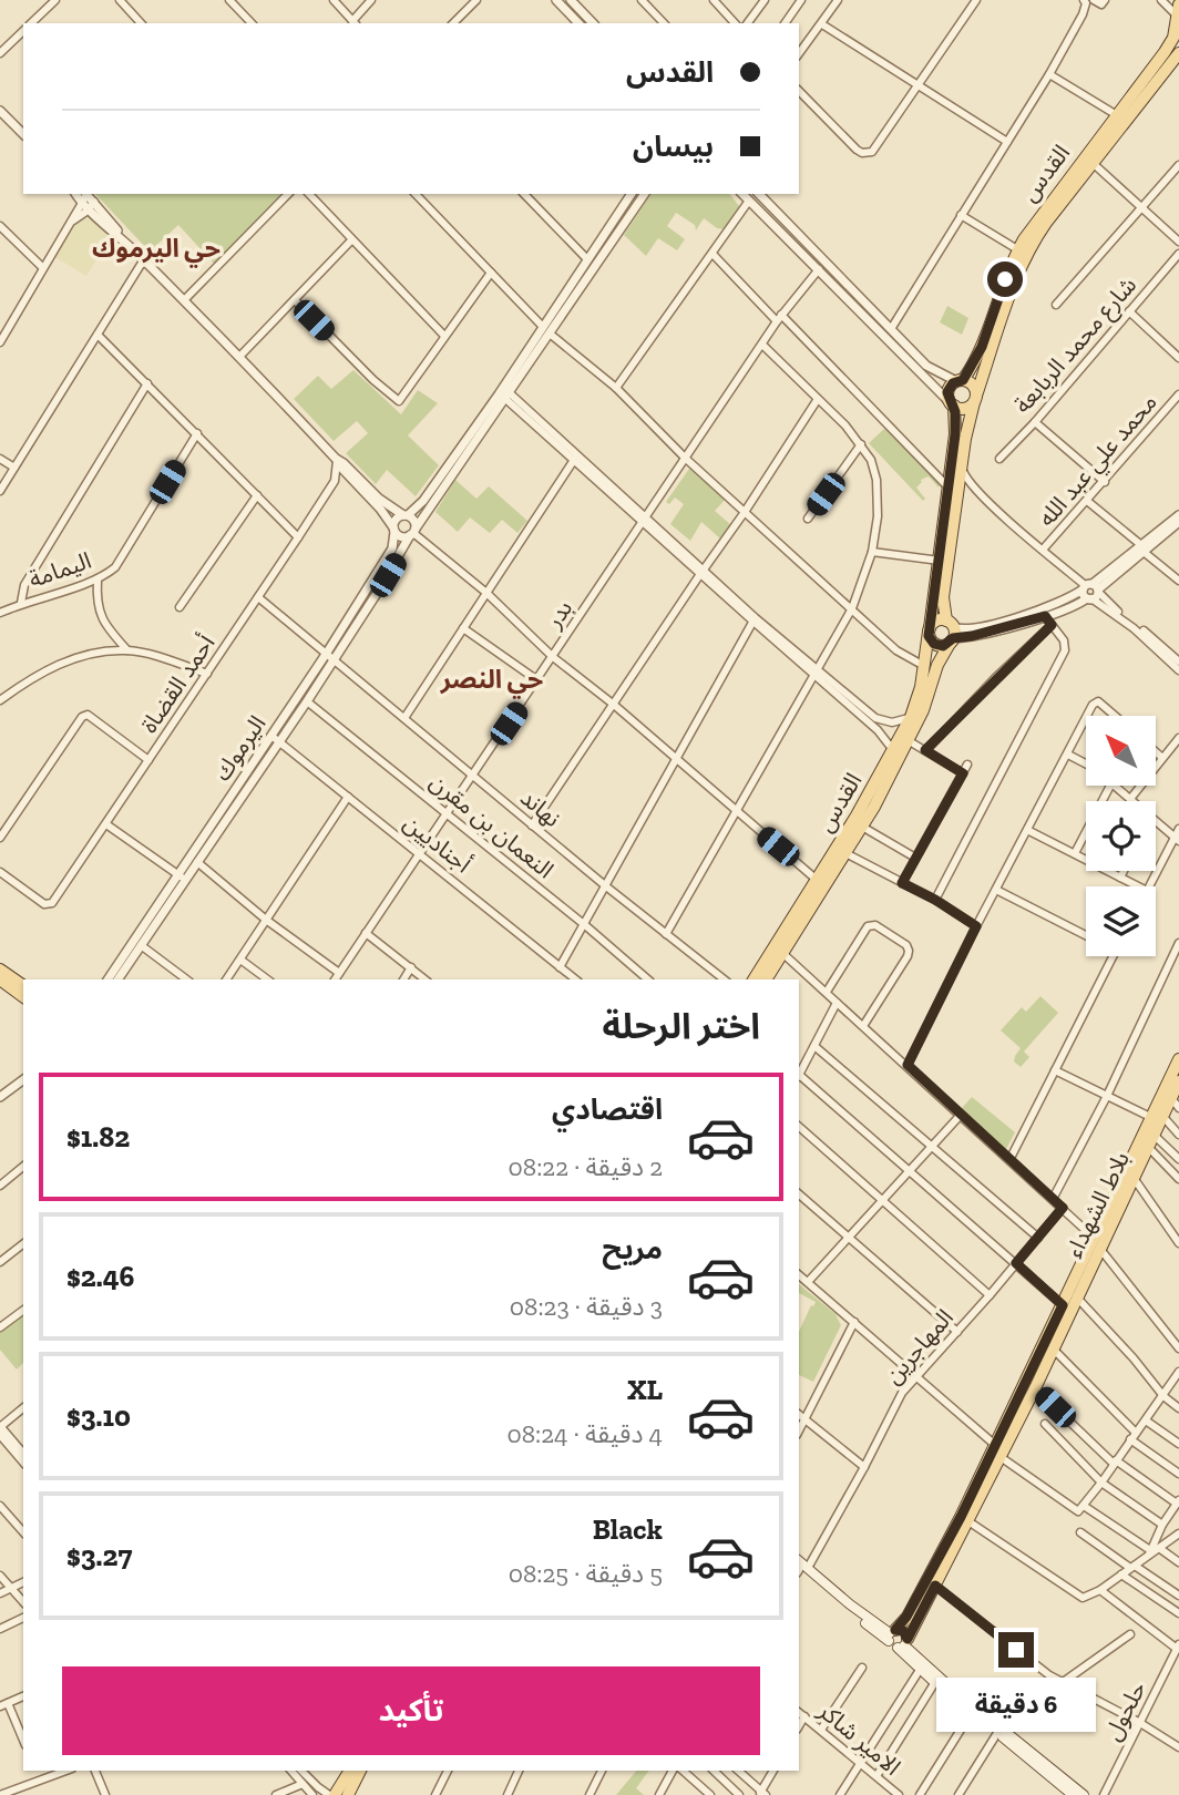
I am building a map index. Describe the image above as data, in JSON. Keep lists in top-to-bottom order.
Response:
{
  "streets": {
    "main road": ["القدس", "بلاط الشهداء"],
    "street": [
      "شارع محمد الربابعة",
      "محمد علي عبد الله",
      "اليمامة",
      "بدر",
      "أحمد القضاة",
      "اليرموك",
      "نهاند",
      "النعمان بن مقرن",
      "أجناديين",
      "المهاجرين",
      "حلحول",
      "الامير شاكر"
    ]
  },
  "crossings": [
    ["بدر", "نهاند"],
    ["بدر", "النعمان بن مقرن"],
    ["بدر", "أجناديين"],
    ["أحمد القضاة", "نهاند"],
    ["اليرموك", "نهاند"],
    ["اليرموك", "النعمان بن مقرن"],
    ["اليرموك", "أجناديين"]
  ],
  "districts": ["حي اليرموك", "حي النصر"],
  "north": "top left",
  "page": {
    "banner": ["القدس", "بيسان"],
    "heading": "اختر الرحلة",
    "list": [
      {
        "name": "اقتصادي",
        "note": "2 دقيقة · 08:22",
        "value": "$1.82"
      },
      {
        "name": "مريح",
        "note": "3 دقيقة · 08:23",
        "value": "$2.46"
      },
      {
        "name": "XL",
        "note": "4 دقيقة · 08:24",
        "value": "$3.10"
      },
      {
        "name": "Black",
        "note": "5 دقيقة · 08:25",
        "value": "$3.27"
      }
    ],
    "buttons": "تأكيد",
    "bubble": "6 دقيقة"
  }
}
